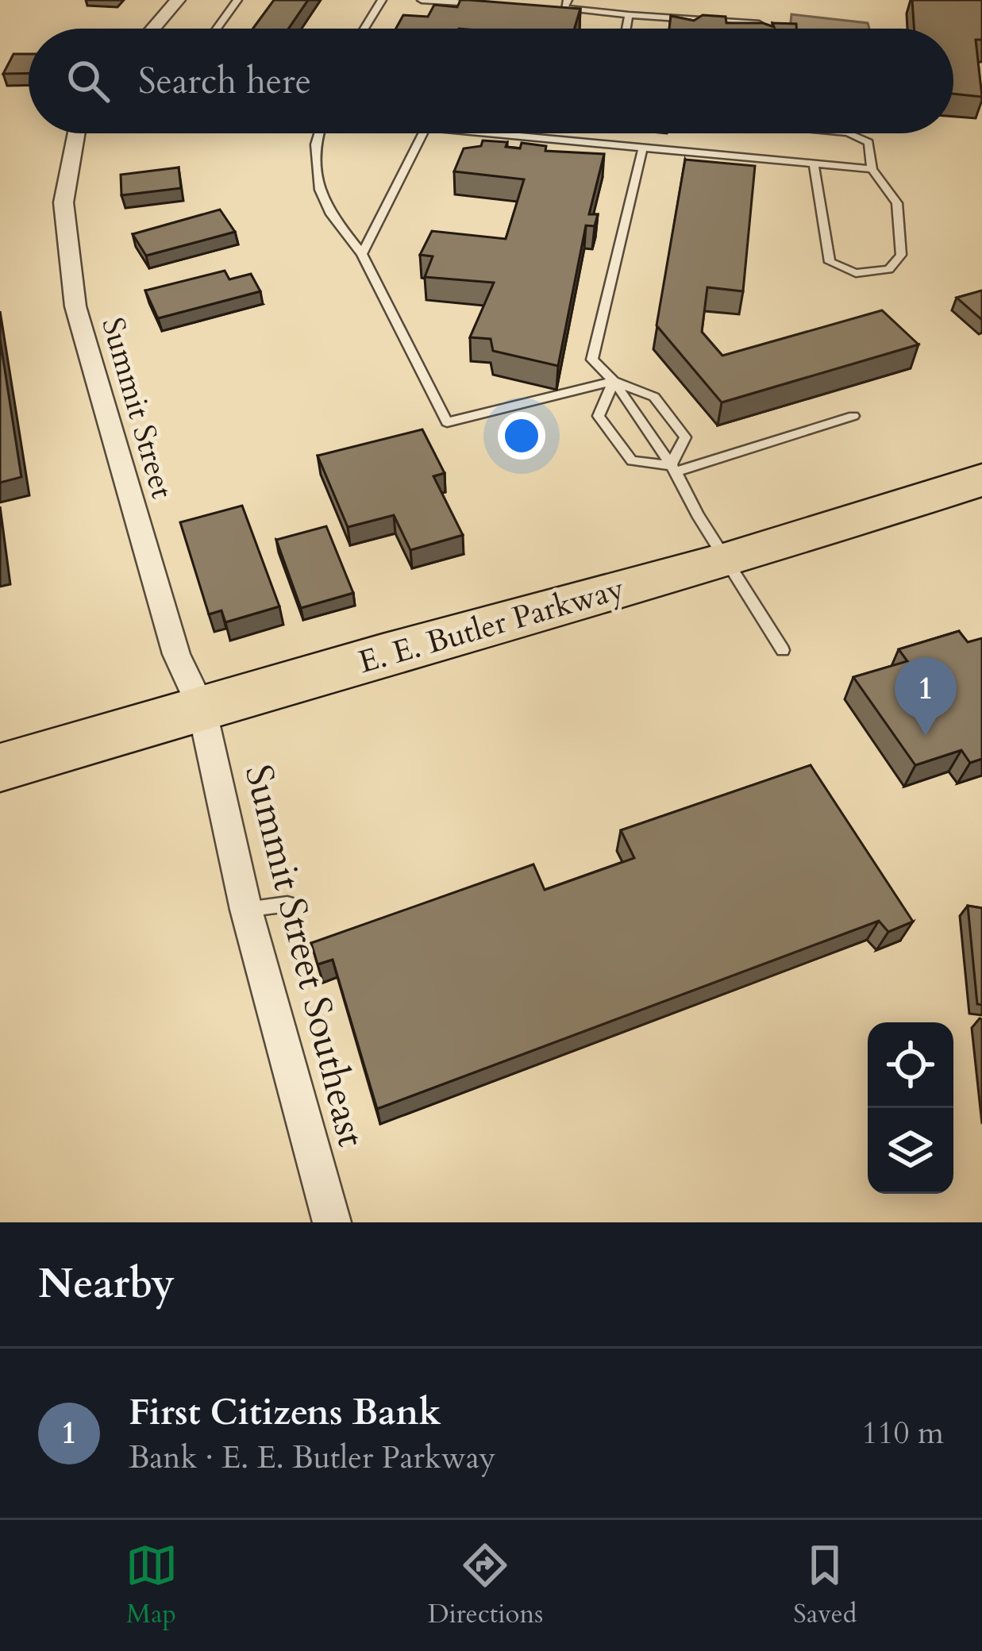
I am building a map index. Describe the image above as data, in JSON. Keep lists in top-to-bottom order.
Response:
{
  "streets": {
    "highway": ["E. E. Butler Parkway"],
    "street": ["Summit Street", "Summit Street Southeast"]
  },
  "crossings": [
    ["Summit Street", "E. E. Butler Parkway"],
    ["Summit Street", "Summit Street Southeast"],
    ["E. E. Butler Parkway", "Summit Street Southeast"]
  ],
  "page": {
    "search": "Search here",
    "pins": "1",
    "heading": "Nearby",
    "list": [
      {
        "mark": "1",
        "name": "First Citizens Bank",
        "note": "Bank · E. E. Butler Parkway",
        "value": "110 m"
      }
    ],
    "nav": ["Map", "Directions", "Saved"]
  }
}
